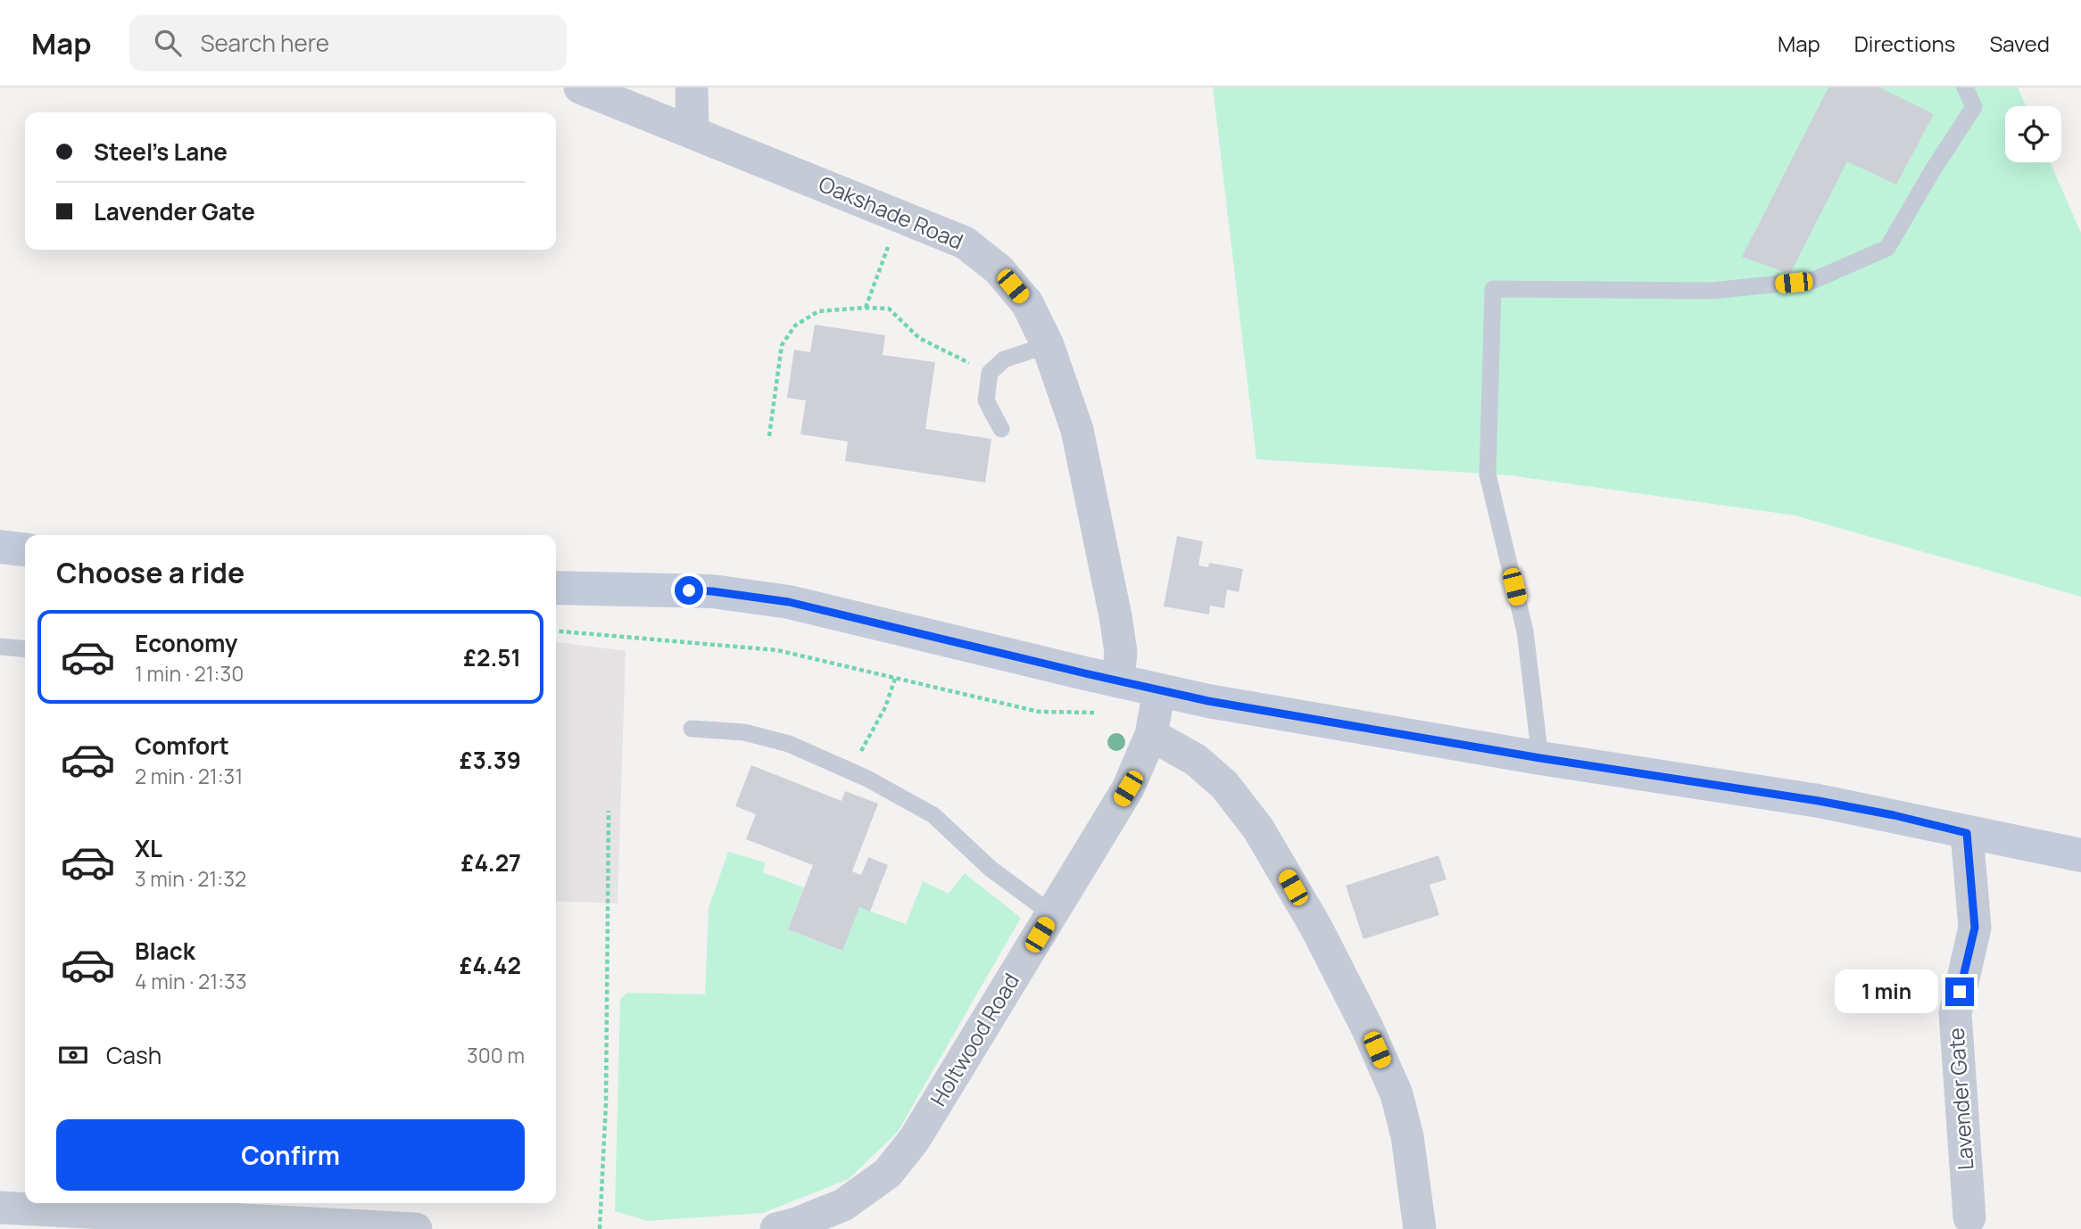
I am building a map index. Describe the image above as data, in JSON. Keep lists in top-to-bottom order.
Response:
{
  "streets": {
    "street": ["Oakshade Road", "Holtwood Road", "Lavender Gate"]
  },
  "page": {
    "header": "Map",
    "search": "Search here",
    "nav": ["Map", "Directions", "Saved"],
    "banner": ["Steel's Lane", "Lavender Gate"],
    "heading": "Choose a ride",
    "list": [
      {
        "name": "Economy",
        "note": "1 min · 21:30",
        "value": "£2.51"
      },
      {
        "name": "Comfort",
        "note": "2 min · 21:31",
        "value": "£3.39"
      },
      {
        "name": "XL",
        "note": "3 min · 21:32",
        "value": "£4.27"
      },
      {
        "name": "Black",
        "note": "4 min · 21:33",
        "value": "£4.42"
      }
    ],
    "bubble": "1 min",
    "pay": ["Cash", "300 m"],
    "buttons": "Confirm"
  }
}
